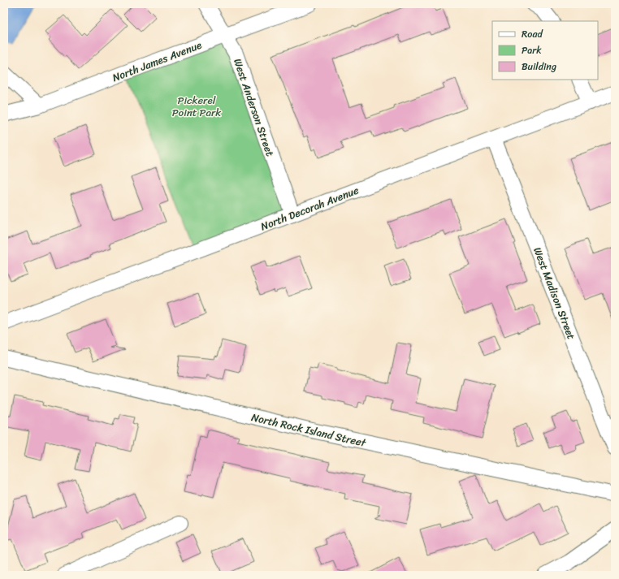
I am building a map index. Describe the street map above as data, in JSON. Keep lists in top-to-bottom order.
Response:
{
  "streets": {
    "street": [
      "North James Avenue",
      "West Anderson Street",
      "North Decorah Avenue",
      "West Madison Street",
      "North Rock Island Street"
    ]
  },
  "crossings": [
    ["North James Avenue", "West Anderson Street"],
    ["West Anderson Street", "North Decorah Avenue"],
    ["North Decorah Avenue", "West Madison Street"]
  ],
  "parks": ["Pickerel Point Park"],
  "legend": ["Road", "Park", "Building"]
}
